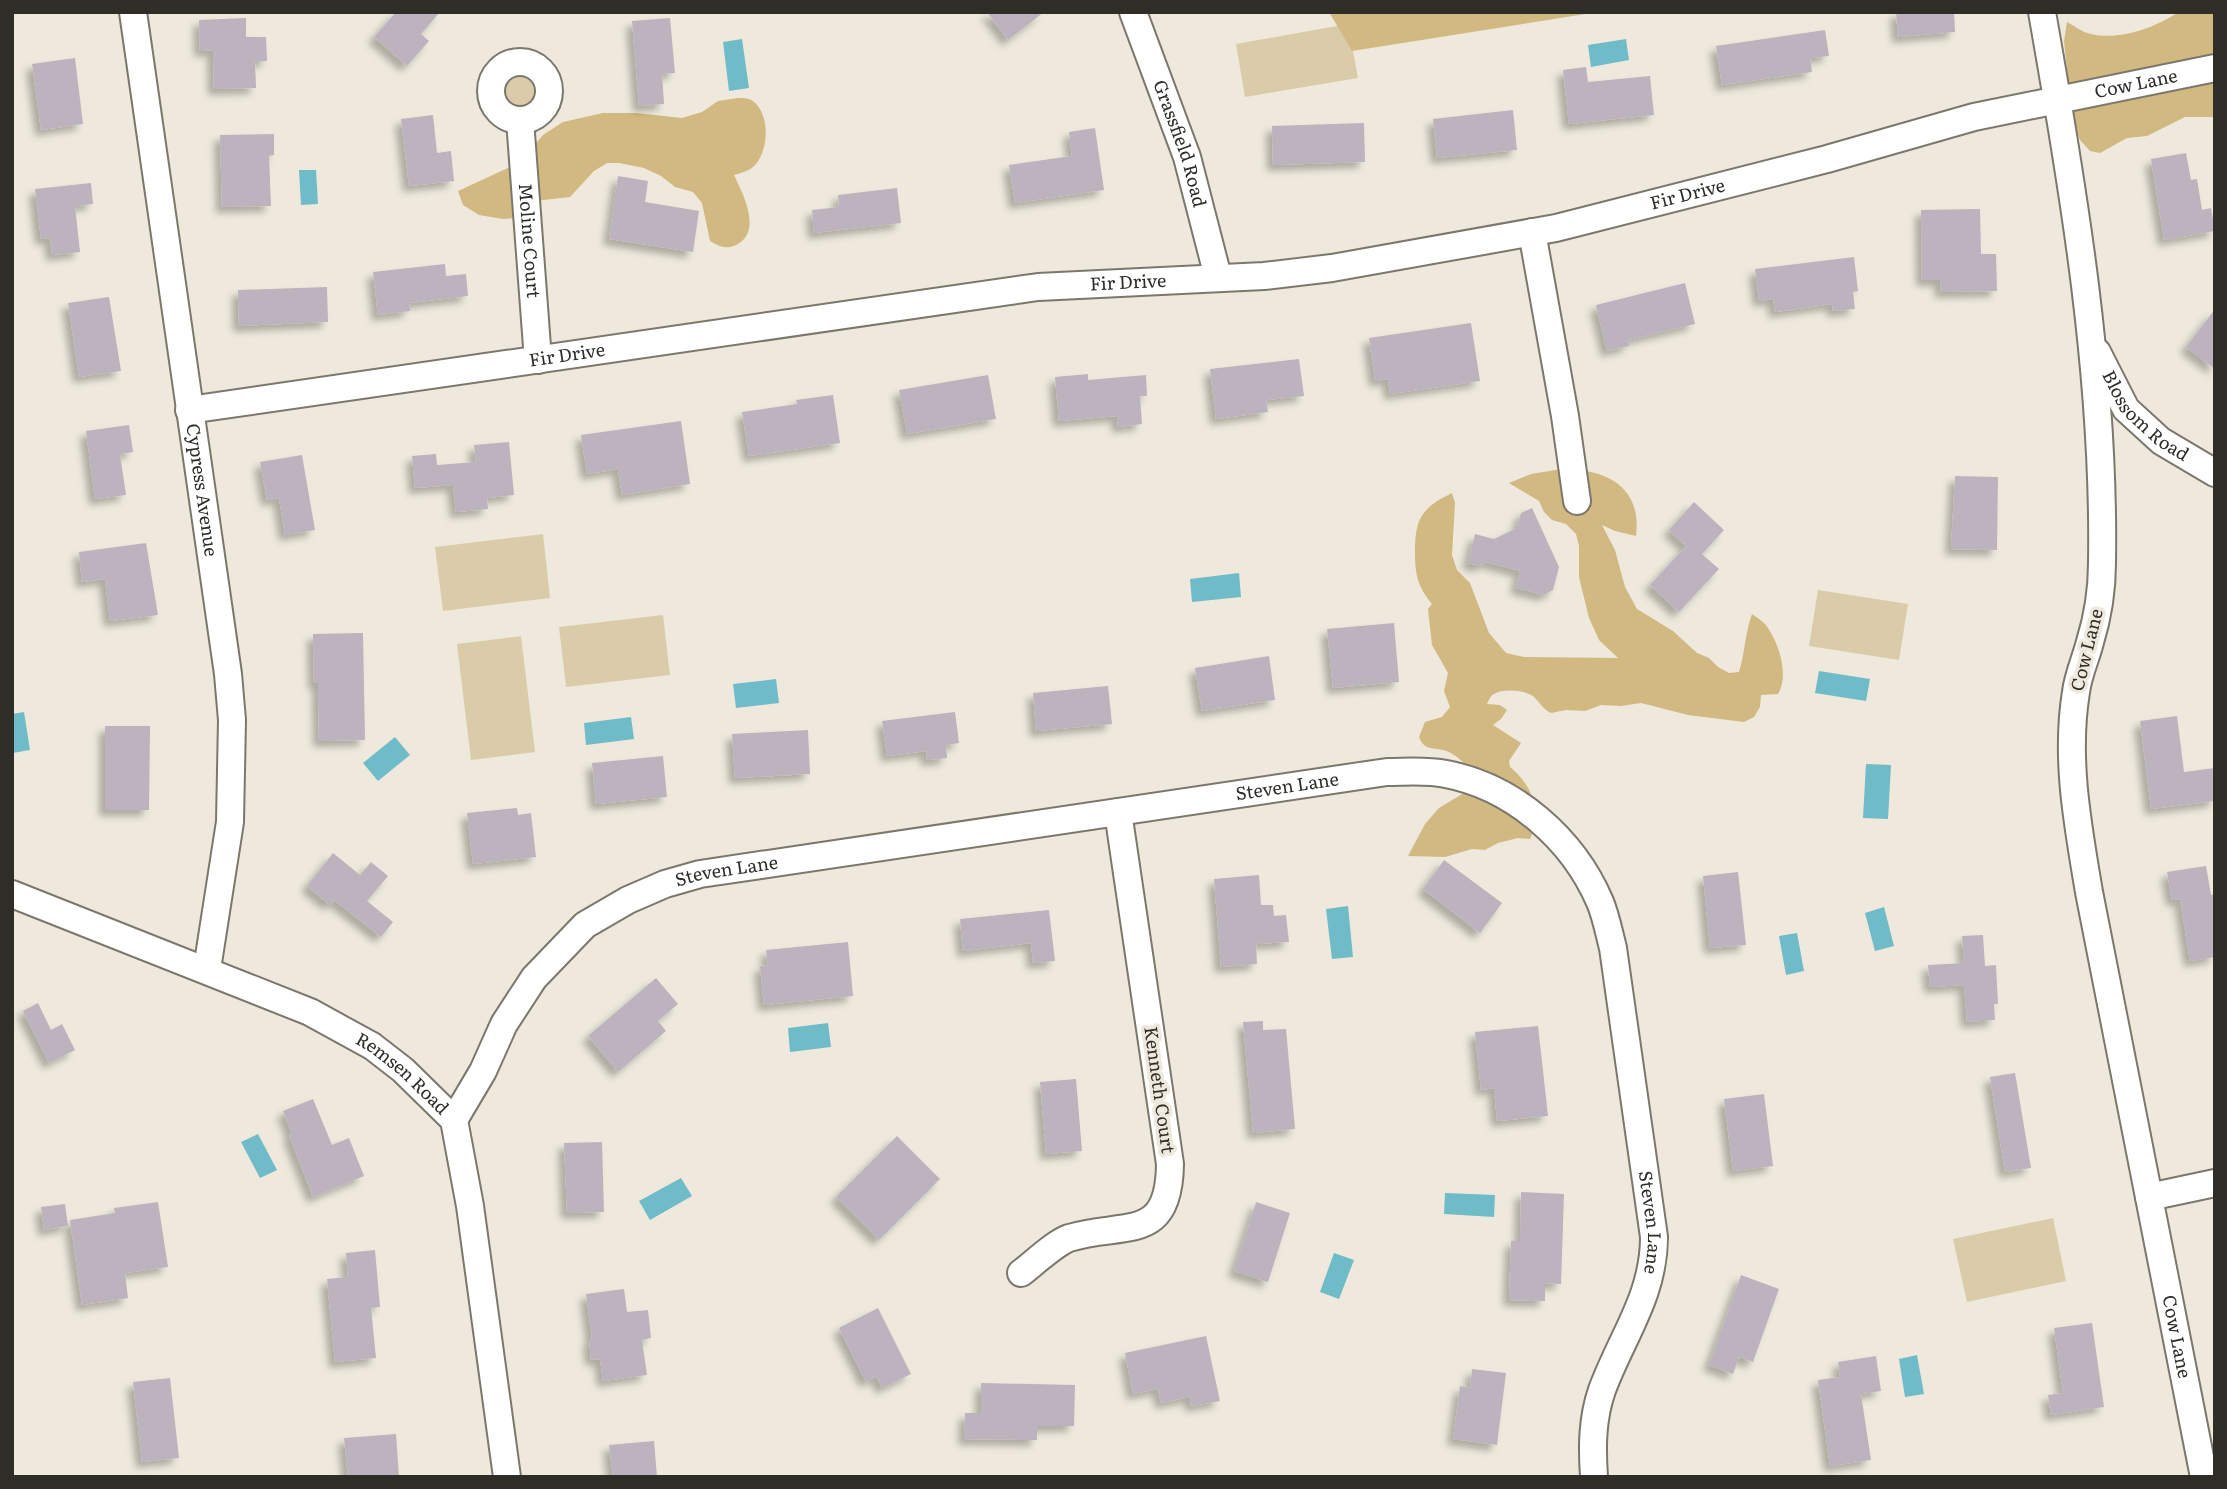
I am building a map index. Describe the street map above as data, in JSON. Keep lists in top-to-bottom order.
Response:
{
  "streets": {
    "street": [
      "Cow Lane",
      "Grassfield Road",
      "Fir Drive",
      "Moline Court",
      "Blossom Road",
      "Cypress Avenue",
      "Steven Lane",
      "Remsen Road",
      "Kenneth Court"
    ]
  },
  "crossings": [
    ["Cow Lane", "Fir Drive"],
    ["Cow Lane", "Blossom Road"],
    ["Grassfield Road", "Fir Drive"],
    ["Fir Drive", "Moline Court"],
    ["Fir Drive", "Cypress Avenue"],
    ["Cypress Avenue", "Remsen Road"],
    ["Steven Lane", "Remsen Road"],
    ["Steven Lane", "Kenneth Court"]
  ]
}
